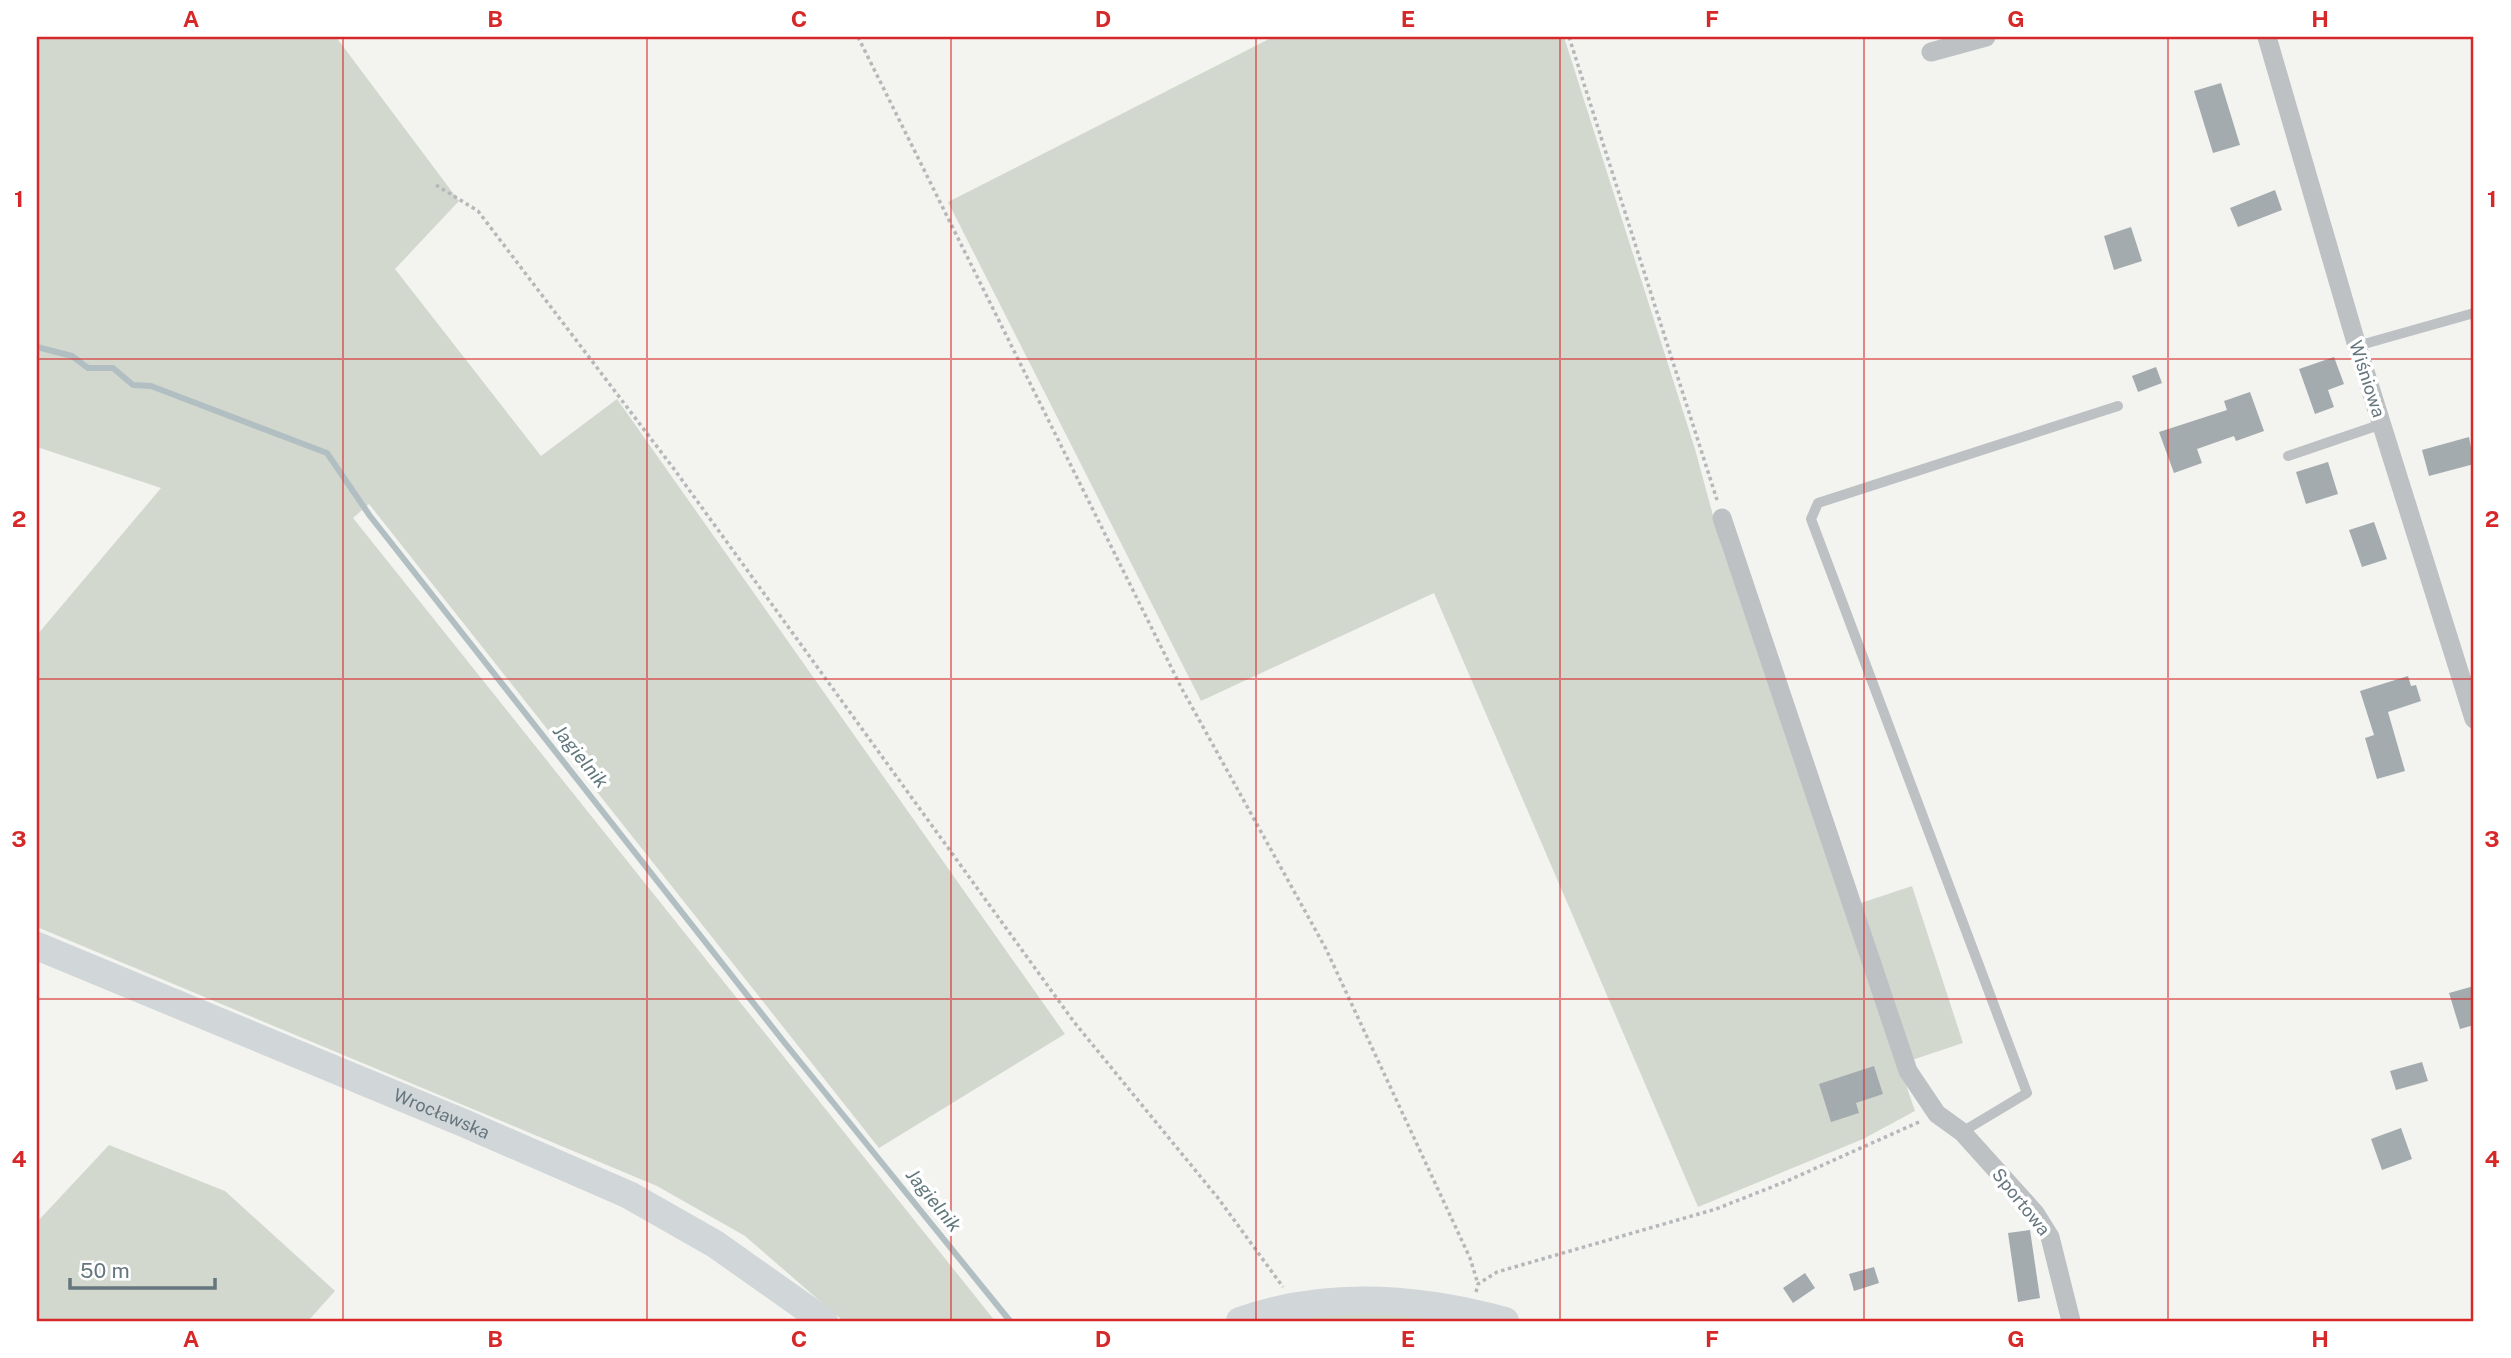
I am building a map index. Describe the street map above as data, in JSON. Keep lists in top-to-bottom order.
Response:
{
  "streets": {
    "street": ["Wiśniowa", "Wrocławska", "Sportowa"]
  },
  "water": ["Jagielnik"],
  "scale_bar": "50 m",
  "grid": {
    "columns": [
      "A",
      "B",
      "C",
      "D",
      "E",
      "F",
      "G",
      "H"
    ],
    "rows": [
      "1",
      "2",
      "3",
      "4"
    ]
  }
}
